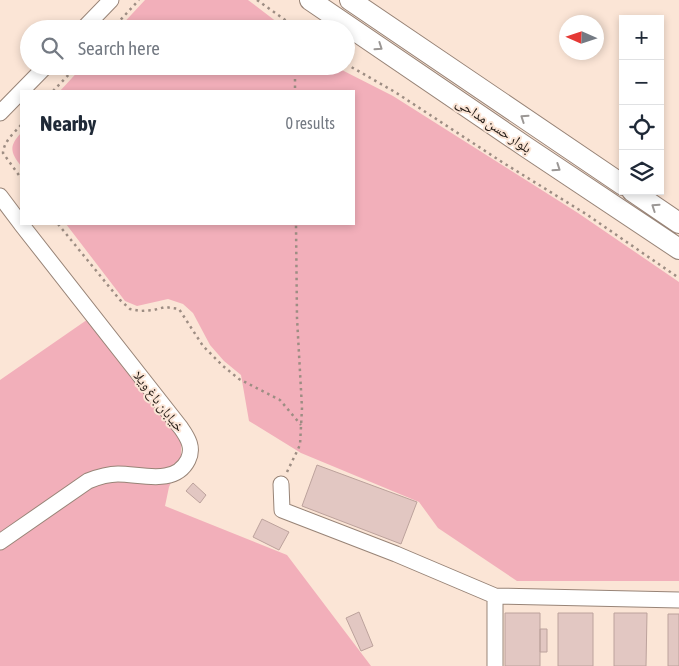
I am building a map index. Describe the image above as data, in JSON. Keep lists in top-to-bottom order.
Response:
{
  "streets": {
    "main road": ["بلوار حسن مداحی"],
    "street": ["خیابان باغ ویلا"]
  },
  "north": "left",
  "page": {
    "map_buttons": ["+", "−"],
    "search": "Search here",
    "heading": ["Nearby", "0 results"]
  }
}
